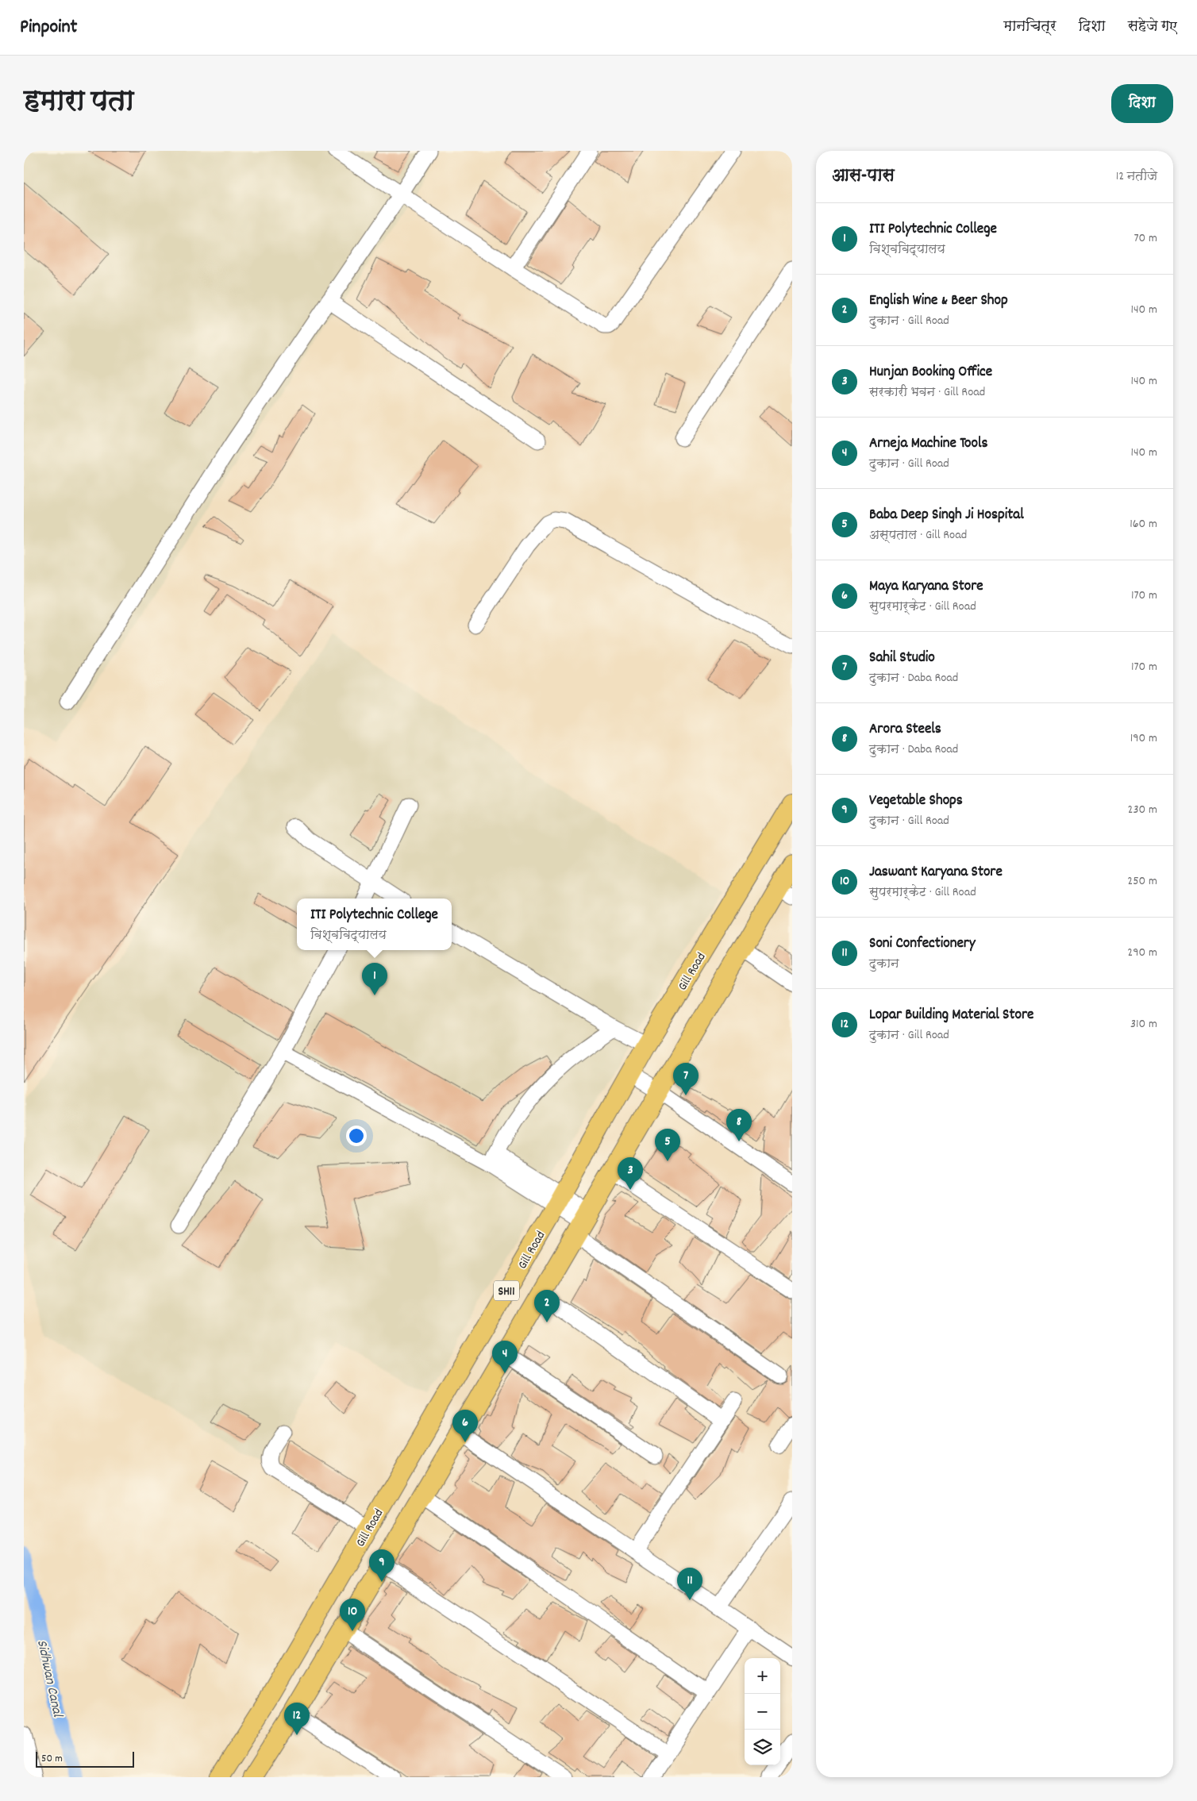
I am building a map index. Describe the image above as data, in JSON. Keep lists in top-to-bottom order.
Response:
{
  "streets": {
    "main road": ["Gill Road", "SH11"]
  },
  "water": ["Sidhwan Canal"],
  "scale_bar": "50 m",
  "page": {
    "header": "Pinpoint",
    "nav": ["मानचित्र", "दिशा", "सहेजे गए"],
    "title": "हमारा पता",
    "buttons": "दिशा",
    "heading": ["आस-पास", "12 नतीजे"],
    "list": [
      {
        "mark": "1",
        "name": "ITI Polytechnic College",
        "note": "विश्वविद्यालय",
        "value": "70 m"
      },
      {
        "mark": "2",
        "name": "English Wine & Beer Shop",
        "note": "दुकान · Gill Road",
        "value": "140 m"
      },
      {
        "mark": "3",
        "name": "Hunjan Booking Office",
        "note": "सरकारी भवन · Gill Road",
        "value": "140 m"
      },
      {
        "mark": "4",
        "name": "Arneja Machine Tools",
        "note": "दुकान · Gill Road",
        "value": "140 m"
      },
      {
        "mark": "5",
        "name": "Baba Deep Singh Ji Hospital",
        "note": "अस्पताल · Gill Road",
        "value": "160 m"
      },
      {
        "mark": "6",
        "name": "Maya Karyana Store",
        "note": "सुपरमार्केट · Gill Road",
        "value": "170 m"
      },
      {
        "mark": "7",
        "name": "Sahil Studio",
        "note": "दुकान · Daba Road",
        "value": "170 m"
      },
      {
        "mark": "8",
        "name": "Arora Steels",
        "note": "दुकान · Daba Road",
        "value": "190 m"
      },
      {
        "mark": "9",
        "name": "Vegetable Shops",
        "note": "दुकान · Gill Road",
        "value": "230 m"
      },
      {
        "mark": "10",
        "name": "Jaswant Karyana Store",
        "note": "सुपरमार्केट · Gill Road",
        "value": "250 m"
      },
      {
        "mark": "11",
        "name": "Soni Confectionery",
        "note": "दुकान",
        "value": "290 m"
      },
      {
        "mark": "12",
        "name": "Lopar Building Material Store",
        "note": "दुकान · Gill Road",
        "value": "310 m"
      }
    ],
    "popup": ["ITI Polytechnic College", "विश्वविद्यालय"],
    "pins": [
      "1",
      "7",
      "8",
      "5",
      "3",
      "2",
      "4",
      "6",
      "9",
      "11",
      "10",
      "12"
    ],
    "map_buttons": ["+", "−"],
    "scale": "50 m"
  }
}
